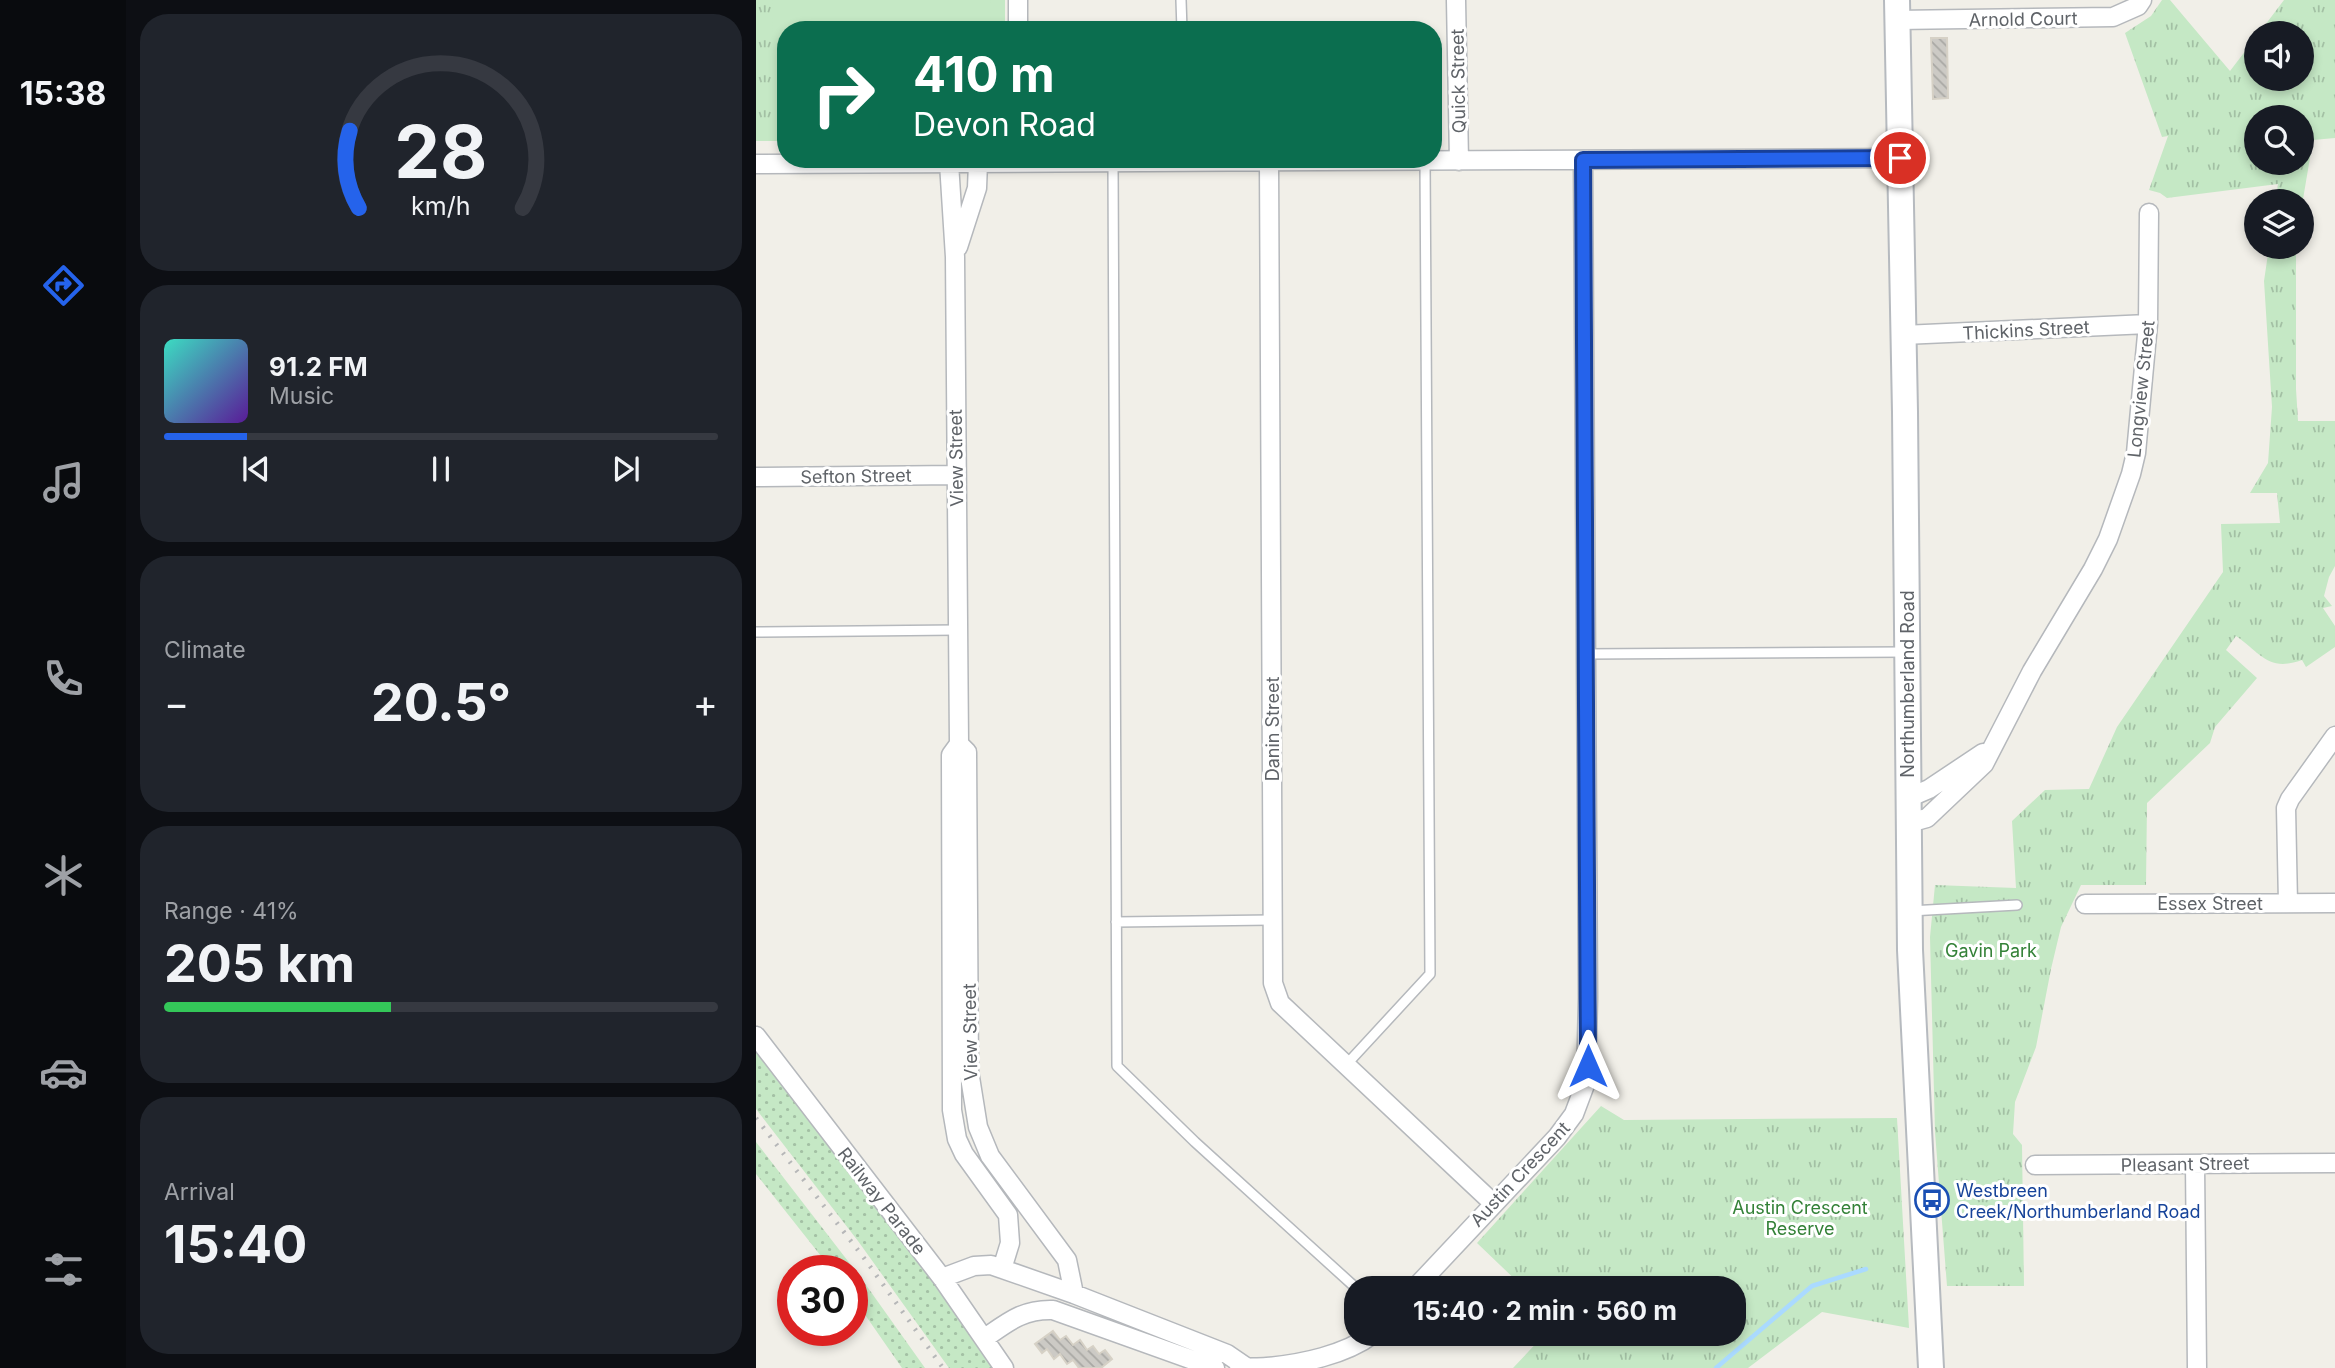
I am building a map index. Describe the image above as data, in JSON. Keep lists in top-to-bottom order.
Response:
{
  "streets": {
    "street": [
      "Arnold Court",
      "Quick Street",
      "Thickins Street",
      "Longview Street",
      "View Street",
      "Sefton Street",
      "Northumberland Road",
      "Danin Street",
      "Essex Street",
      "Pleasant Street",
      "Austin Crescent",
      "Railway Parade"
    ]
  },
  "crossings": [
    ["Arnold Court", "Northumberland Road"],
    ["Thickins Street", "Longview Street"],
    ["Thickins Street", "Northumberland Road"],
    ["Longview Street", "Northumberland Road"],
    ["View Street", "Sefton Street"],
    ["Danin Street", "Austin Crescent"]
  ],
  "parks": ["Gavin Park", "Austin Crescent Reserve"],
  "places": {
    "bus stop": ["Westbreen Creek/Northumberland Road"]
  },
  "page": {
    "tabs": "15:38",
    "turn": ["410 m", "Devon Road"],
    "song": ["91.2 FM", "Music"],
    "tile": [
      "Climate",
      ["Range · 41%", "205 km"],
      ["Arrival", "15:40"]
    ],
    "heat": ["−", "20.5°", "+"],
    "limit": "30",
    "trip": "15:40 · 2 min · 560 m",
    "gauge": ["28", "km/h"]
  }
}
